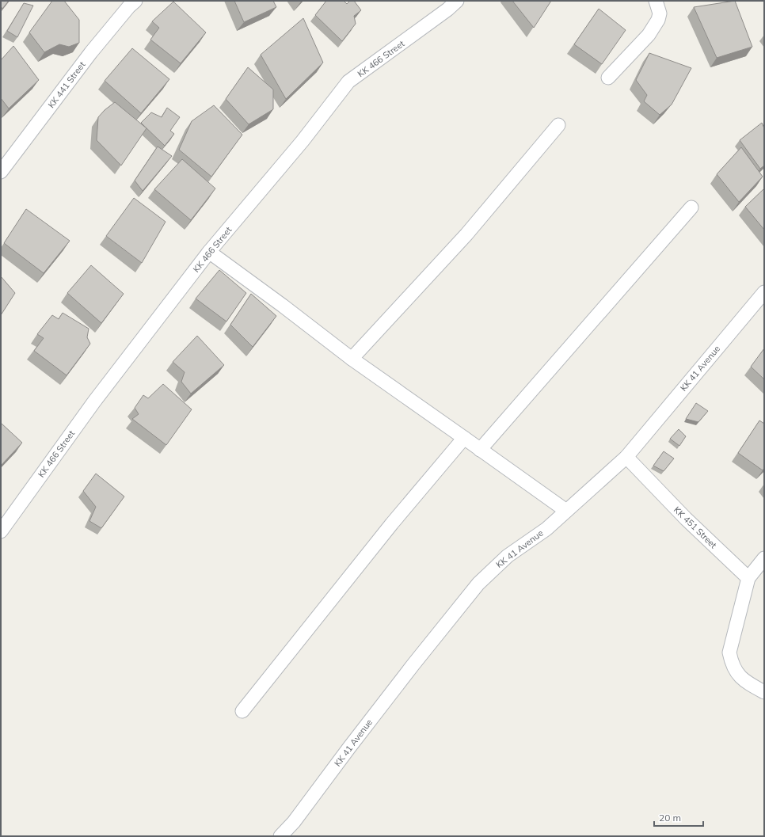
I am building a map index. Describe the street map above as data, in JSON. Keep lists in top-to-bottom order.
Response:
{
  "streets": {
    "street": [
      "KK 466 Street",
      "KK 441 Street",
      "KK 41 Avenue",
      "KK 451 Street"
    ]
  },
  "crossings": [
    ["KK 41 Avenue", "KK 451 Street"]
  ],
  "scale_bar": "20 m"
}
